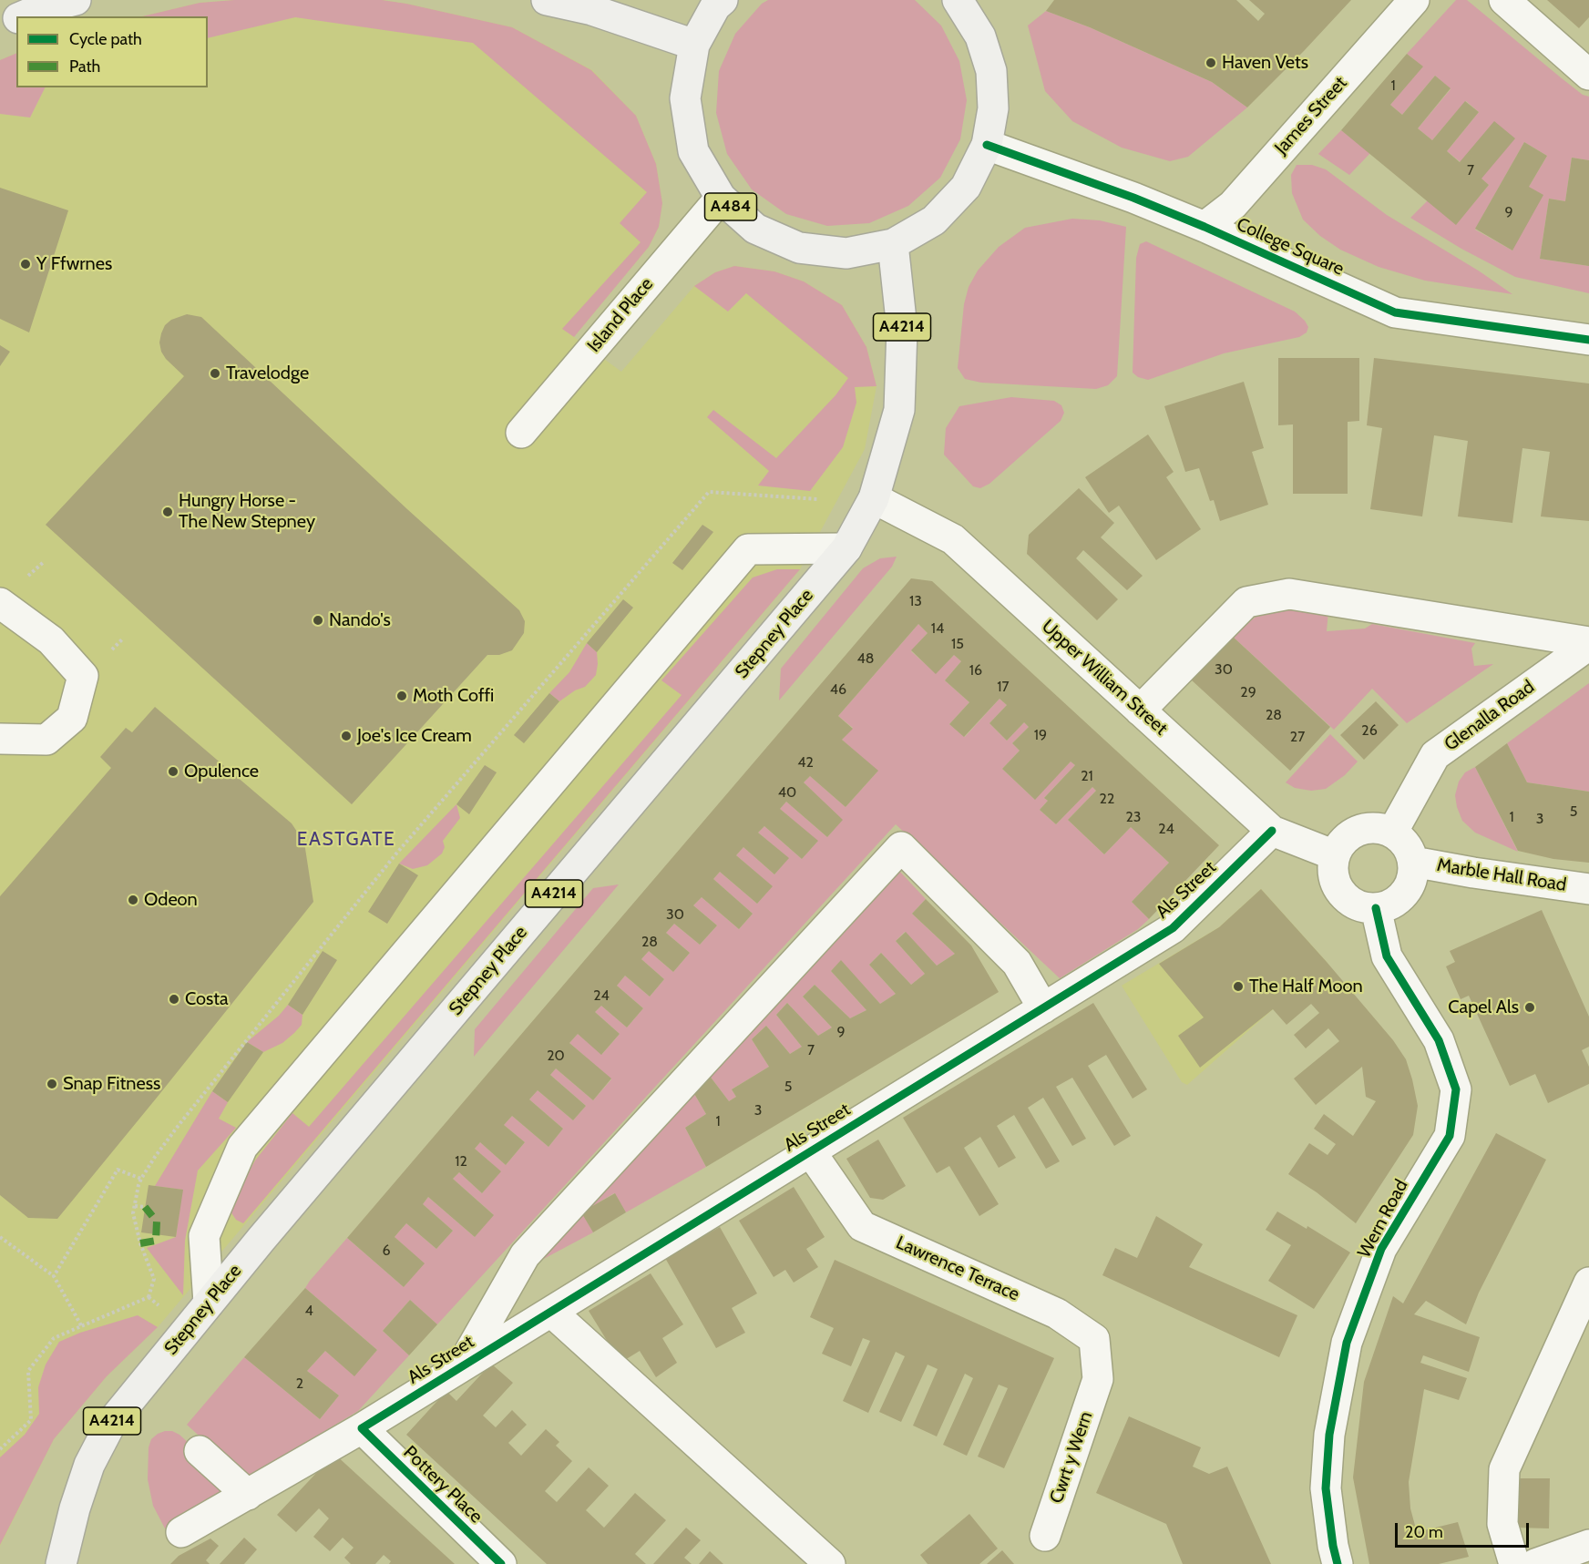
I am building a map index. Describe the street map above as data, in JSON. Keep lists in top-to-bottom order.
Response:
{
  "streets": {
    "main road": ["A484", "A4214", "Stepney Place"],
    "street": [
      "James Street",
      "College Square",
      "Island Place",
      "Upper William Street",
      "Glenalla Road",
      "Marble Hall Road",
      "Als Street",
      "Wern Road",
      "Lawrence Terrace",
      "Cwrt y Wern",
      "Pottery Place"
    ]
  },
  "crossings": [
    ["James Street", "College Square"],
    ["A484", "College Square"],
    ["A484", "Island Place"],
    ["A484", "Stepney Place"],
    ["Stepney Place", "Upper William Street"],
    ["Upper William Street", "Glenalla Road"],
    ["Upper William Street", "Marble Hall Road"],
    ["Upper William Street", "Als Street"],
    ["Upper William Street", "Wern Road"],
    ["Glenalla Road", "Marble Hall Road"],
    ["Glenalla Road", "Wern Road"],
    ["Marble Hall Road", "Wern Road"],
    ["Als Street", "Lawrence Terrace"],
    ["Als Street", "Pottery Place"],
    ["Lawrence Terrace", "Cwrt y Wern"]
  ],
  "districts": ["EASTGATE"],
  "places": [
    "Haven Vets",
    "Y Ffwrnes",
    "Travelodge",
    "Hungry Horse - The New Stepney",
    "Nando's",
    "Moth Coffi",
    "Joe's Ice Cream",
    "Opulence",
    "Odeon",
    "The Half Moon",
    "Costa",
    "Capel Als",
    "Snap Fitness"
  ],
  "house_numbers": [
    "1",
    "7",
    "9",
    "13",
    "14",
    "15",
    "48",
    "30",
    "16",
    "17",
    "46",
    "29",
    "28",
    "26",
    "19",
    "27",
    "42",
    "21",
    "40",
    "22",
    "5",
    "23",
    "1",
    "3",
    "24",
    "30",
    "28",
    "24",
    "9",
    "7",
    "20",
    "5",
    "3",
    "1",
    "12",
    "6",
    "4",
    "2"
  ],
  "legend": ["Cycle path", "Path"],
  "scale_bar": "20 m"
}
